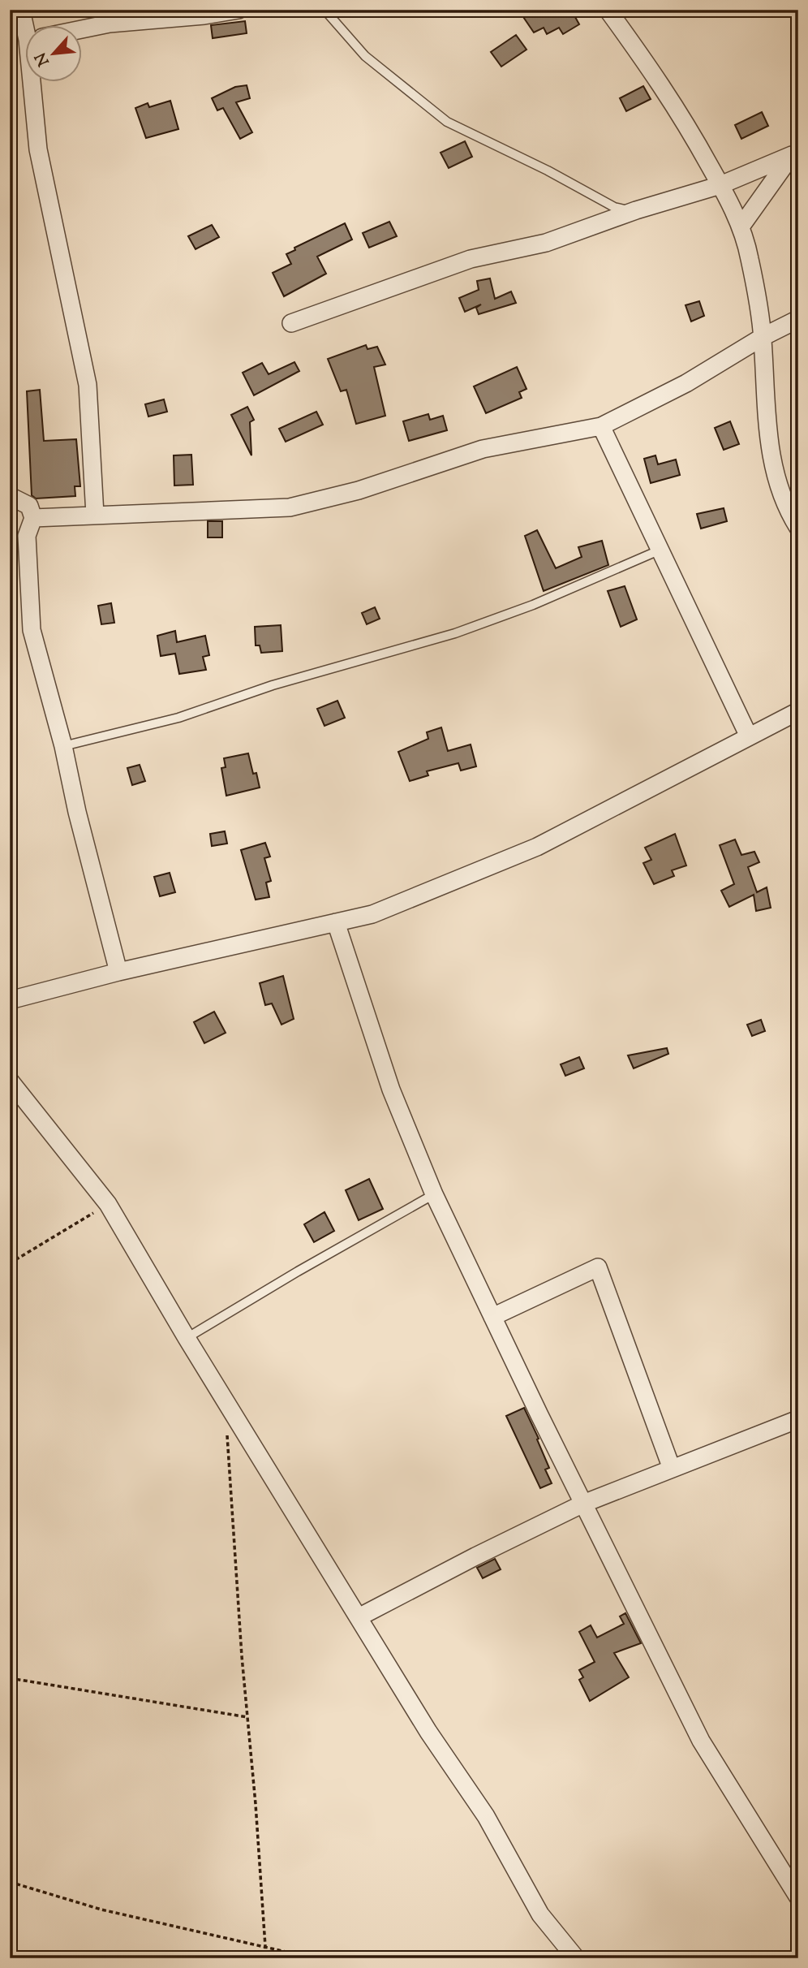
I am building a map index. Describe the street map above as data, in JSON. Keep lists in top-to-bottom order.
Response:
{
  "north": "bottom left"
}
